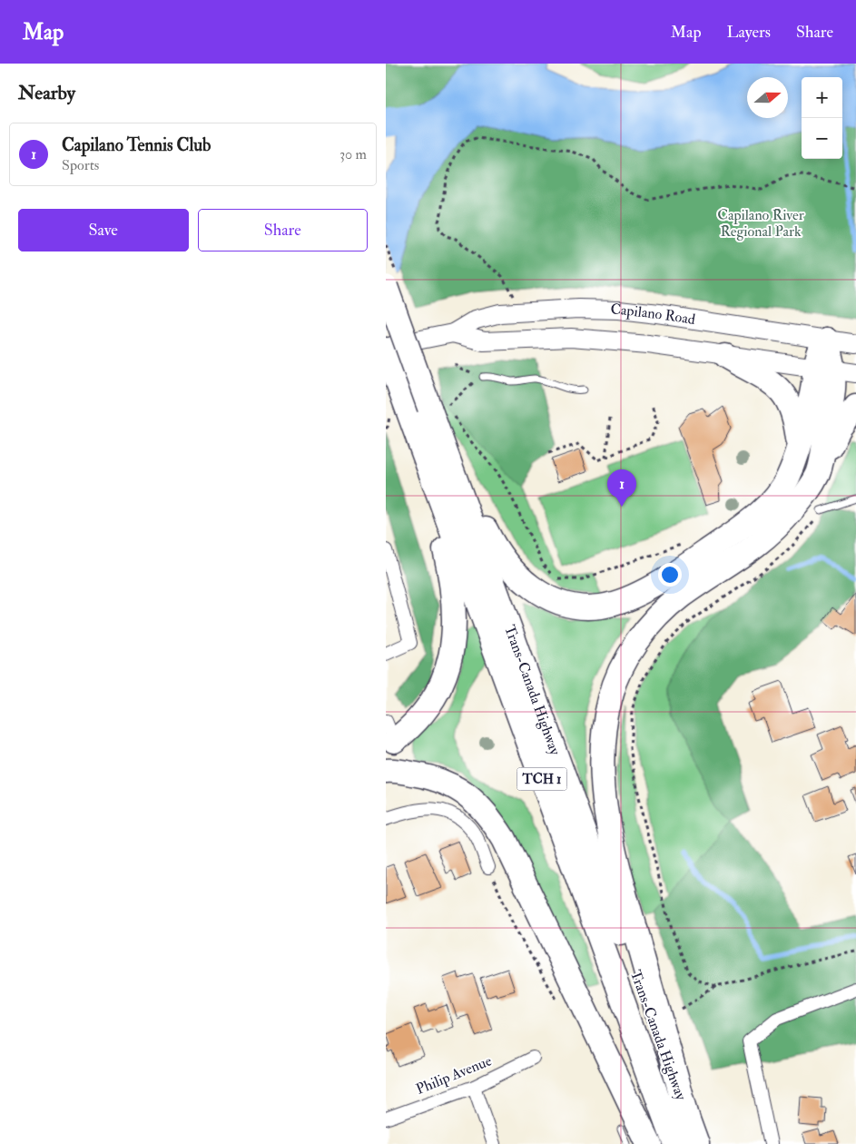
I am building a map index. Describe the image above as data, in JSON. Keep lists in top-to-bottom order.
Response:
{
  "streets": {
    "highway": ["Trans-Canada Highway", "TCH 1"],
    "main road": ["Capilano Road"],
    "street": ["Philip Avenue"]
  },
  "crossings": [
    ["Capilano Road", "Trans-Canada Highway"]
  ],
  "parks": ["Capilano River Regional Park"],
  "north": "right",
  "page": {
    "header": "Map",
    "nav": ["Map", "Layers", "Share"],
    "heading": "Nearby",
    "map_buttons": ["+", "−"],
    "list": [
      {
        "mark": "1",
        "name": "Capilano Tennis Club",
        "note": "Sports",
        "value": "30 m"
      }
    ],
    "buttons": ["Save", "Share"],
    "pins": "1"
  }
}
